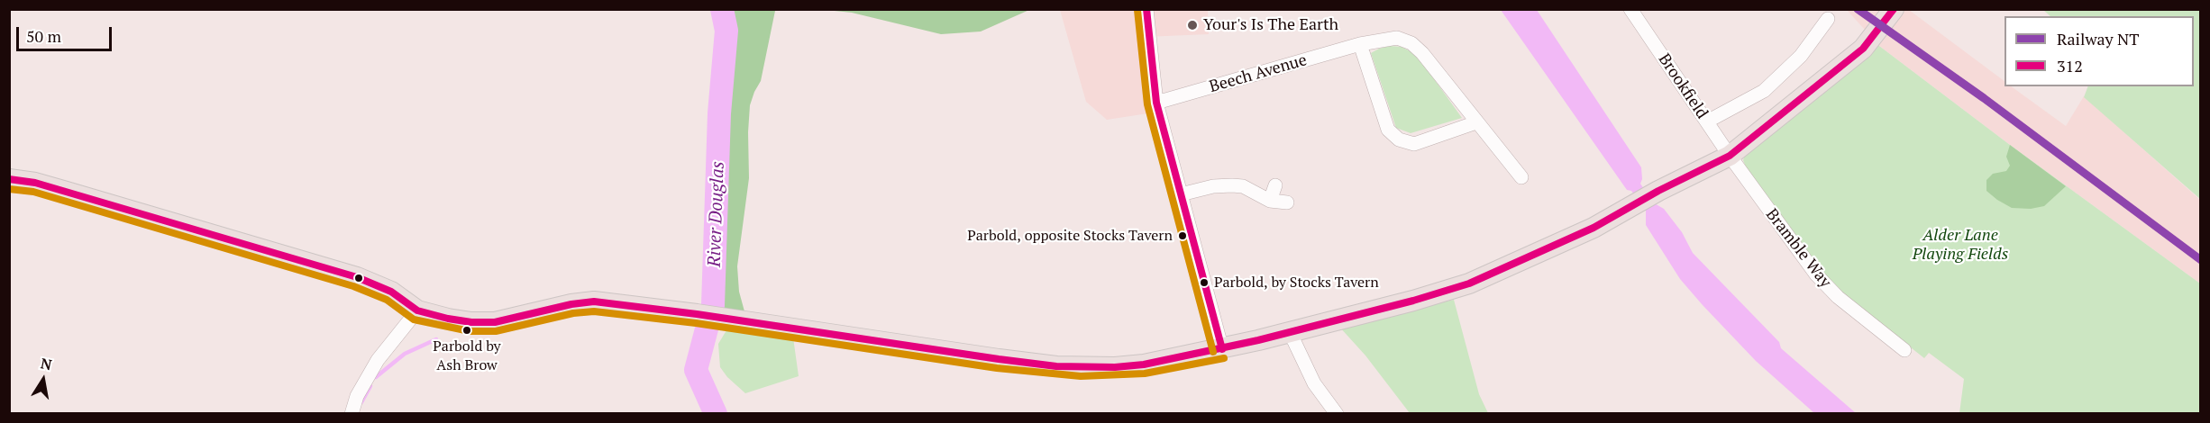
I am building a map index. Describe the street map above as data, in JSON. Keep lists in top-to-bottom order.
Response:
{
  "streets": {
    "street": ["Beech Avenue", "Brookfield", "Bramble Way"]
  },
  "crossings": [
    ["Brookfield", "Bramble Way"]
  ],
  "water": ["River Douglas"],
  "parks": ["Alder Lane Playing Fields"],
  "places": [
    "Your's Is The Earth",
    "Parbold, opposite Stocks Tavern",
    "Parbold, by Stocks Tavern",
    "Parbold by Ash Brow"
  ],
  "lines": ["rail line NT", "transit line 312"],
  "legend": ["Railway NT", "312"],
  "scale_bar": "50 m",
  "north": "top"
}
